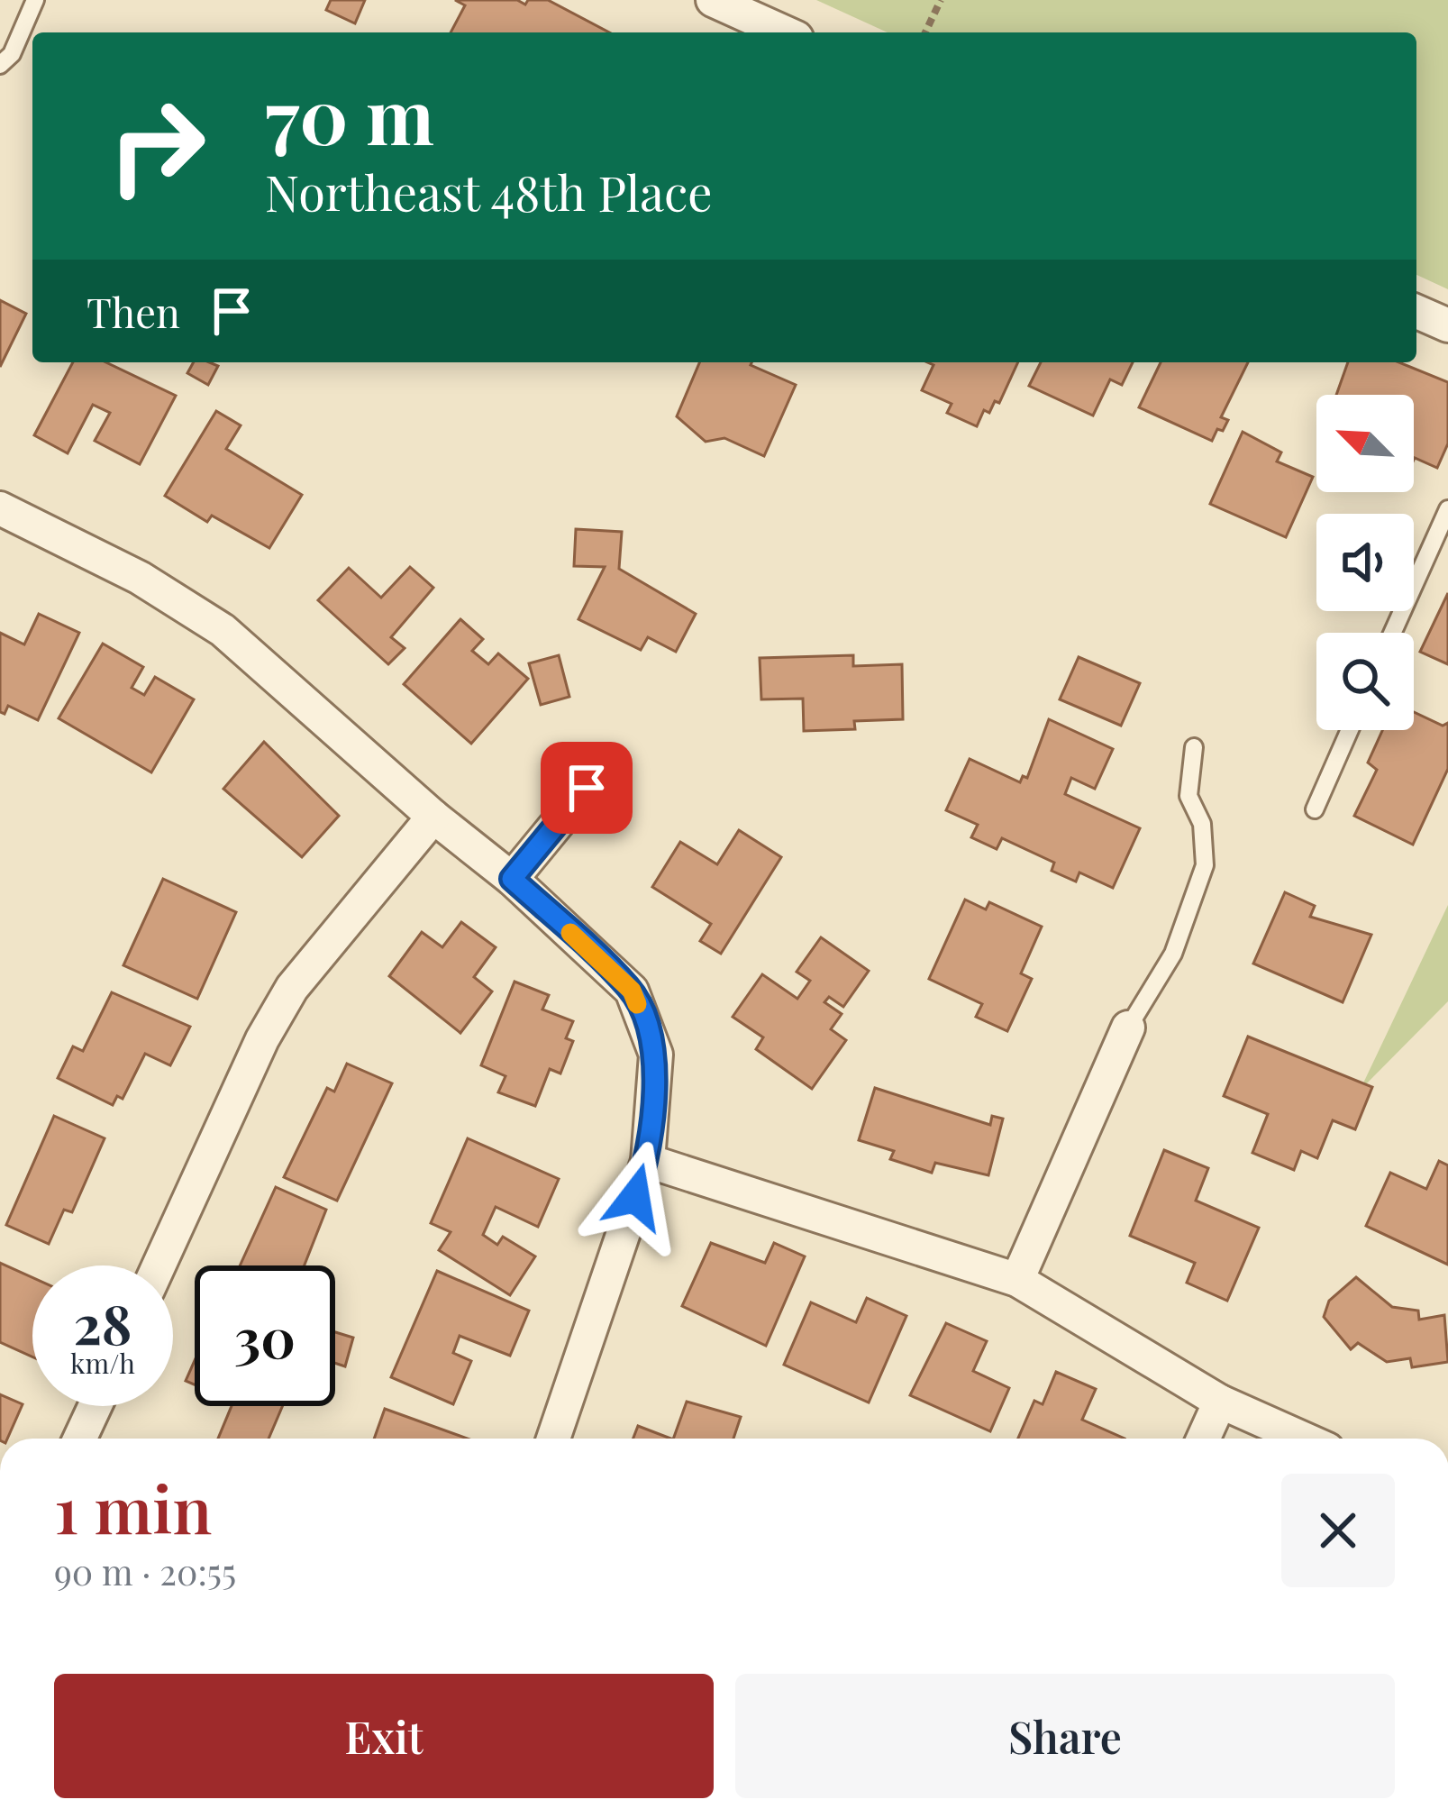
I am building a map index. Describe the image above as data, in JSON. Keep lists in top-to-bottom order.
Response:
{
  "north": "top left",
  "page": {
    "turn": ["70 m", "Northeast 48th Place"],
    "then": "Then",
    "speed": "28 km/h",
    "limit": "30",
    "heading": ["1 min", "90 m · 20:55"],
    "buttons": ["Exit", "Share"]
  }
}
